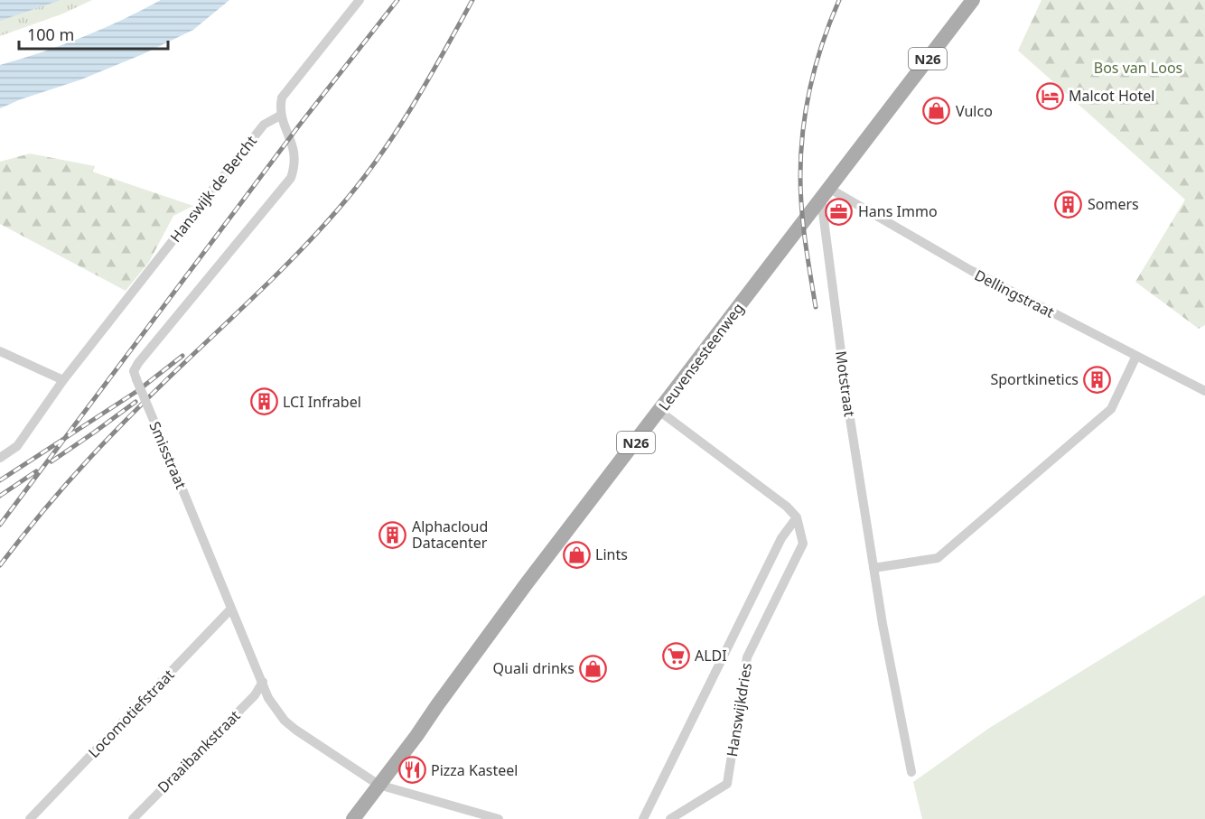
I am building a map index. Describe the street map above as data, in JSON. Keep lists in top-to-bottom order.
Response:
{
  "streets": {
    "main road": ["N26", "Leuvensesteenweg"],
    "street": [
      "Hanswijk de Bercht",
      "Dellingstraat",
      "Motstraat",
      "Smisstraat",
      "Hanswijkdries",
      "Locomotiefstraat",
      "Draaibankstraat"
    ]
  },
  "crossings": [
    ["Hanswijk de Bercht", "Smisstraat"],
    ["Dellingstraat", "Leuvensesteenweg"],
    ["Dellingstraat", "Motstraat"],
    ["Leuvensesteenweg", "Motstraat"],
    ["Leuvensesteenweg", "Smisstraat"],
    ["Smisstraat", "Locomotiefstraat"],
    ["Smisstraat", "Draaibankstraat"]
  ],
  "parks": ["Bos van Loos"],
  "places": {
    "hotel": ["Malcot Hotel"],
    "shop": ["Vulco", "Lints", "Quali drinks"],
    "building": [
      "Somers",
      "Sportkinetics",
      "LCI Infrabel",
      "Alphacloud Datacenter"
    ],
    "office": ["Hans Immo"],
    "supermarket": ["ALDI"],
    "restaurant": ["Pizza Kasteel"]
  },
  "scale_bar": "100 m"
}
